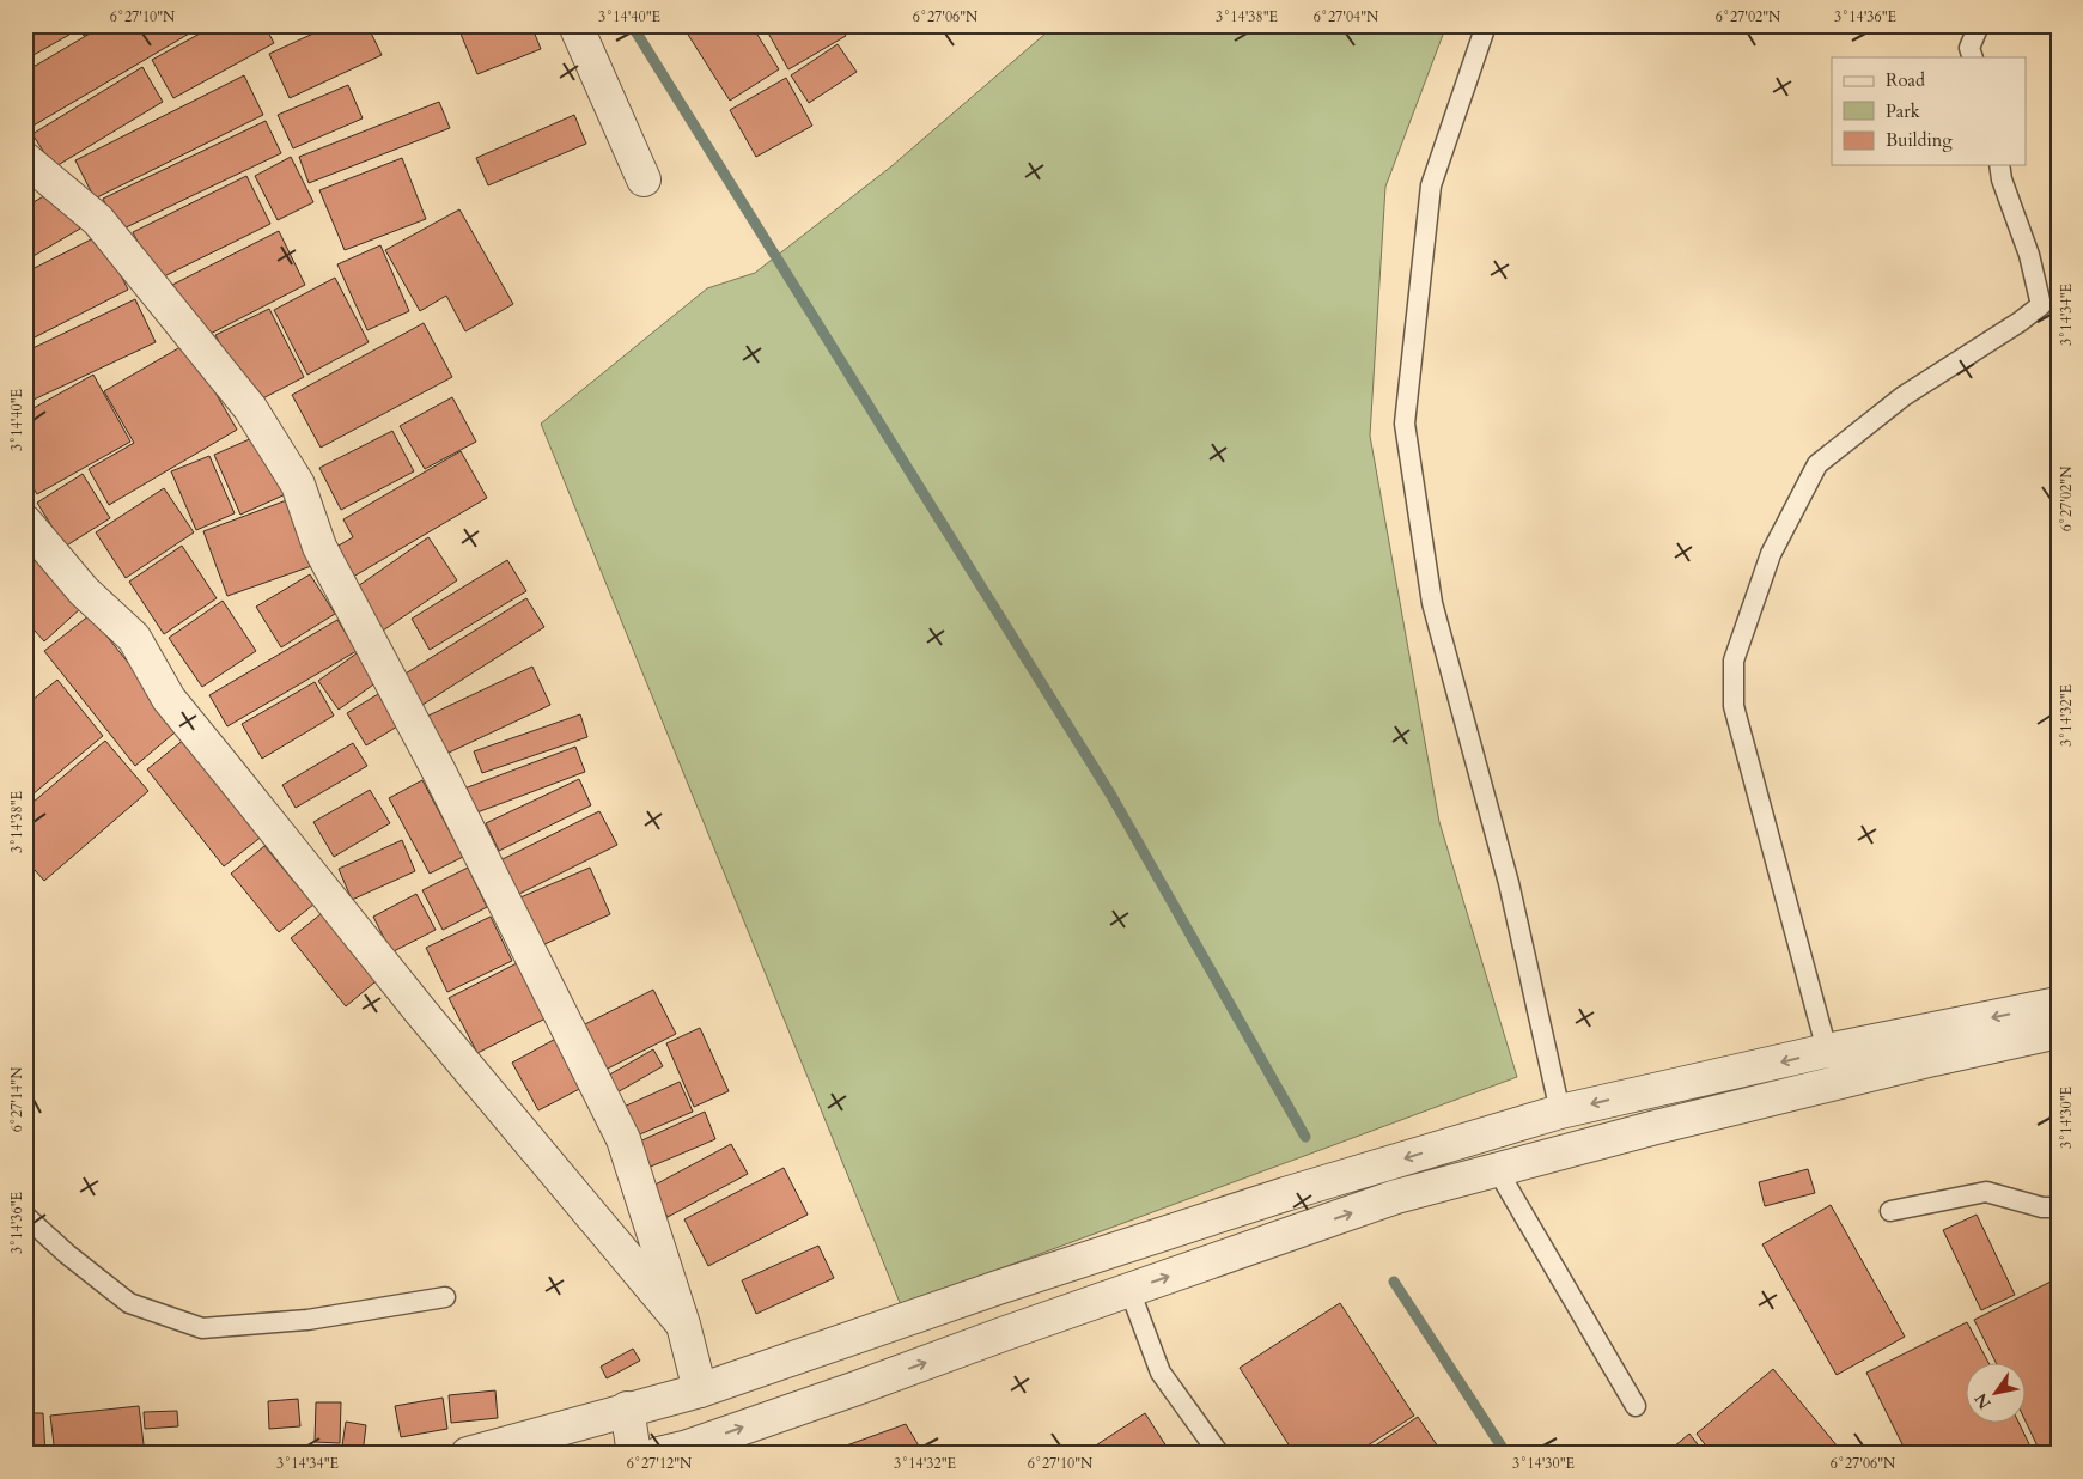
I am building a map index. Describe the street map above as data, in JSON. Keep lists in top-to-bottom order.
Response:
{
  "legend": ["Road", "Park", "Building"],
  "north": "bottom left",
  "coordinates": [
    "6°27'10\"N",
    "3°14'40\"E",
    "6°27'06\"N",
    "3°14'38\"E",
    "6°27'04\"N",
    "6°27'02\"N",
    "3°14'36\"E",
    "3°14'34\"E",
    "3°14'32\"E",
    "6°27'14\"N",
    "3°14'30\"E",
    "6°27'12\"N"
  ]
}
